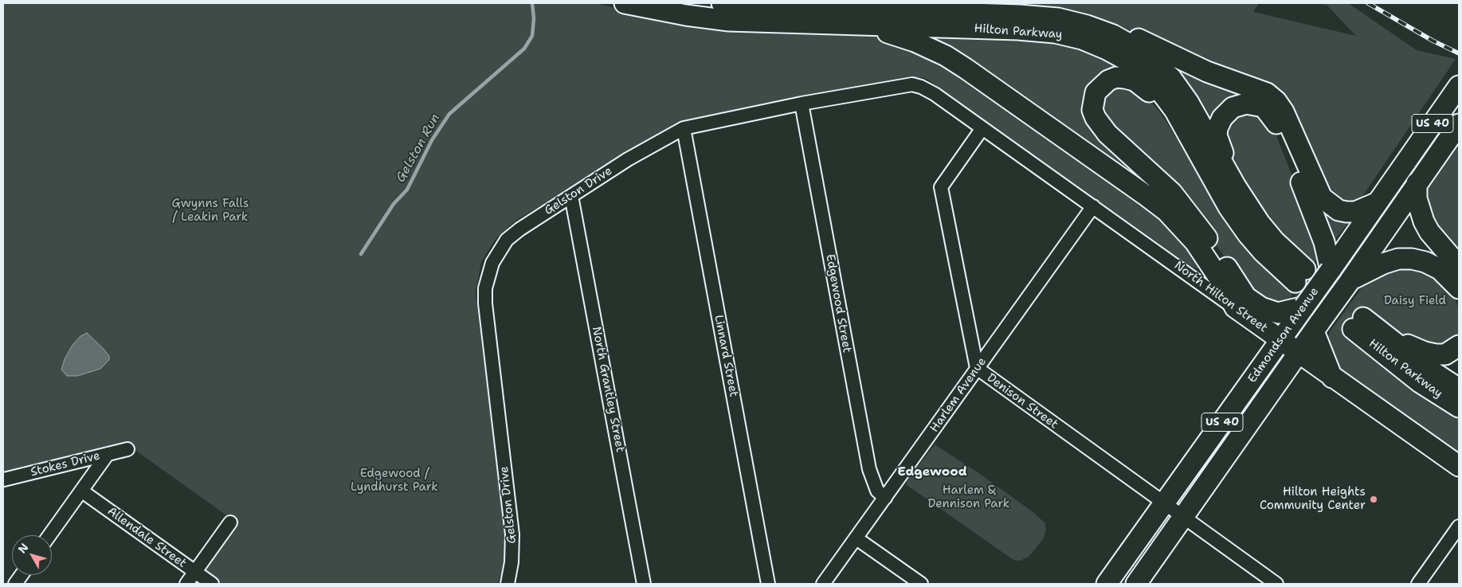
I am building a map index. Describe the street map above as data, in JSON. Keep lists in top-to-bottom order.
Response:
{
  "streets": {
    "main road": [
      "Hilton Parkway",
      "US 40",
      "North Hilton Street",
      "Edmondson Avenue"
    ],
    "street": [
      "Gelston Drive",
      "Edgewood Street",
      "Linnard Street",
      "North Grantley Street",
      "Harlem Avenue",
      "Denison Street",
      "Stokes Drive",
      "Allendale Street"
    ]
  },
  "crossings": [
    ["Gelston Drive", "North Hilton Street"],
    ["Gelston Drive", "Edgewood Street"],
    ["Gelston Drive", "Linnard Street"],
    ["Gelston Drive", "North Grantley Street"],
    ["Gelston Drive", "Denison Street"],
    ["North Hilton Street", "Edmondson Avenue"],
    ["North Hilton Street", "Harlem Avenue"],
    ["North Hilton Street", "Denison Street"],
    ["Edgewood Street", "Harlem Avenue"],
    ["Edmondson Avenue", "Denison Street"],
    ["Harlem Avenue", "Denison Street"]
  ],
  "districts": ["Edgewood"],
  "water": ["Gelston Run"],
  "parks": [
    "Gwynns Falls / Leakin Park",
    "Daisy Field",
    "Edgewood / Lyndhurst Park",
    "Harlem & Dennison Park"
  ],
  "places": ["Hilton Heights Community Center"],
  "north": "top left"
}
